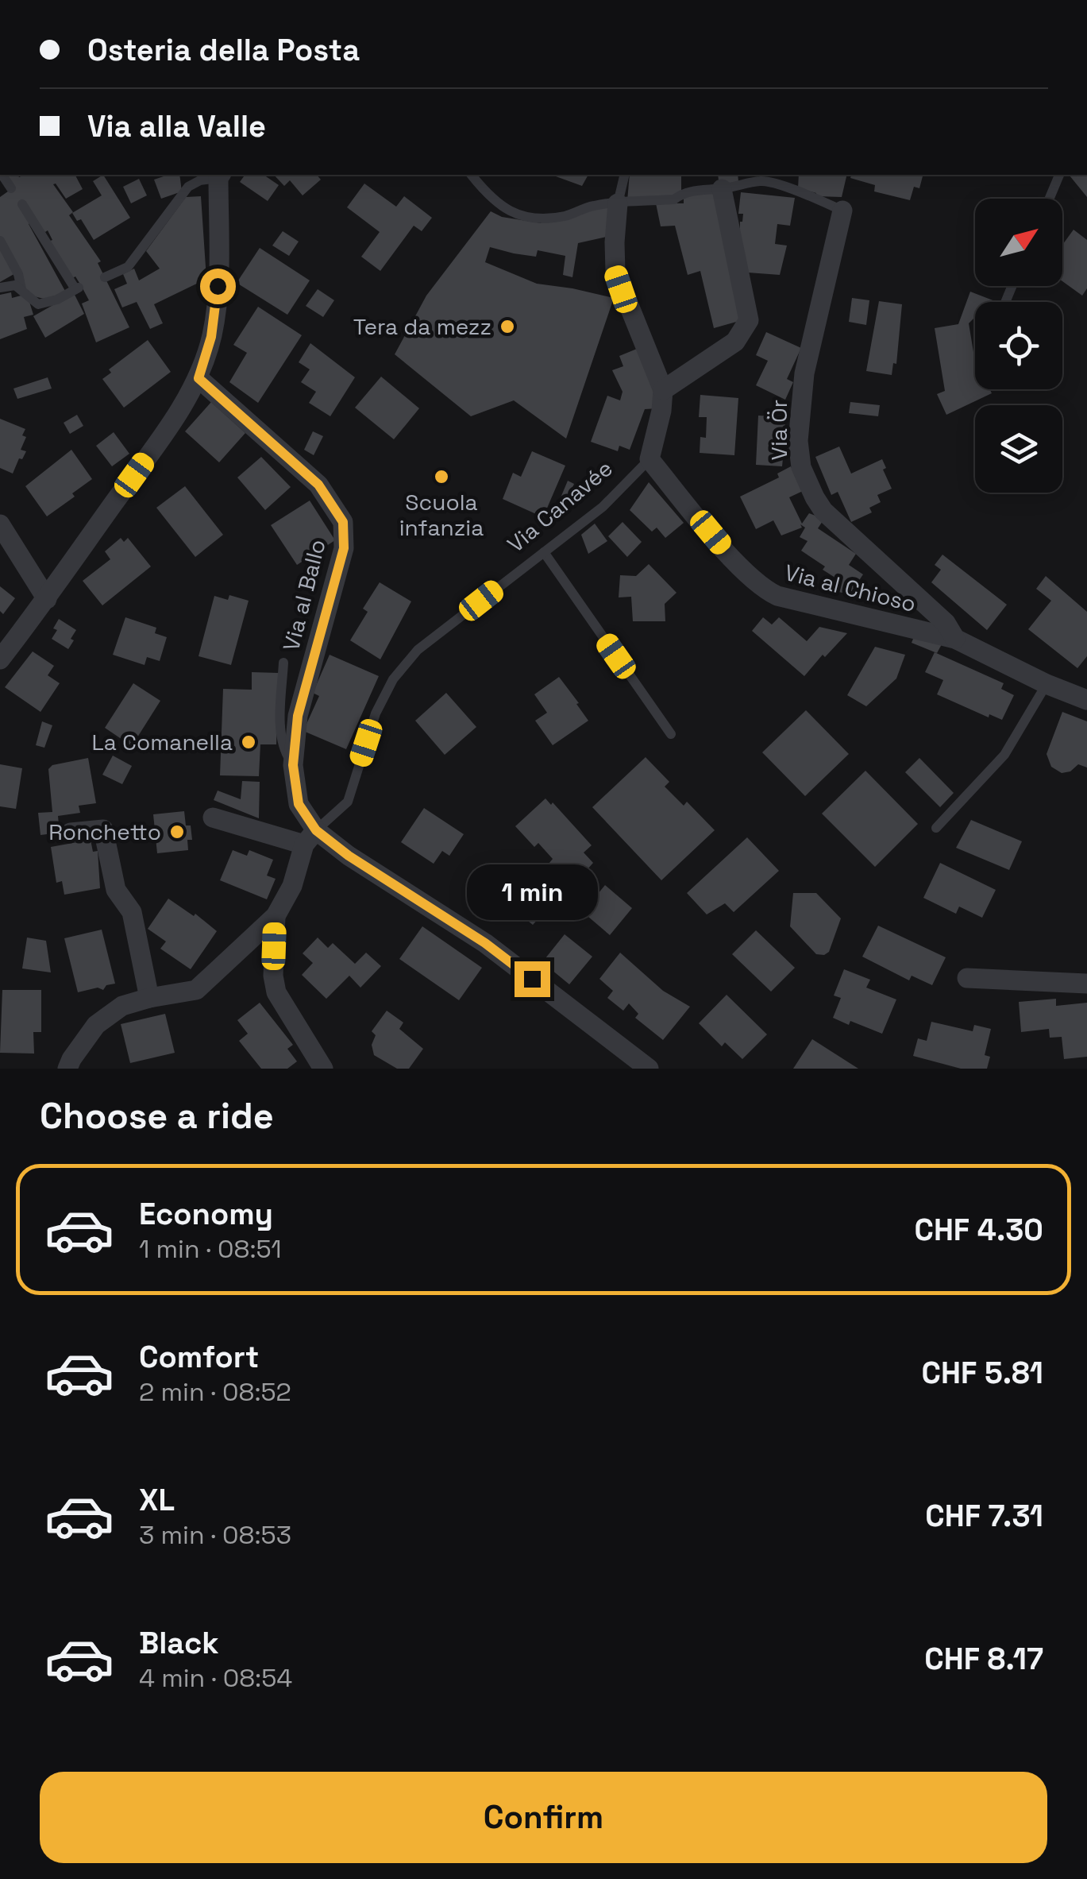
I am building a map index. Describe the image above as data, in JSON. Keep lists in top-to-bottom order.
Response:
{
  "streets": {
    "street": ["Via Ör", "Via al Chioso", "Via al Ballo"],
    "lane": ["Via Canavée"]
  },
  "crossings": [
    ["Via Ör", "Via al Chioso"],
    ["Via Canavée", "Via al Chioso"],
    ["Via Canavée", "Via al Ballo"]
  ],
  "places": [
    "Tera da mezz",
    "Scuola infanzia",
    "La Comanella",
    "Ronchetto"
  ],
  "north": "top right",
  "page": {
    "banner": ["Osteria della Posta", "Via alla Valle"],
    "bubble": "1 min",
    "heading": "Choose a ride",
    "list": [
      {
        "name": "Economy",
        "note": "1 min · 08:51",
        "value": "CHF 4.30"
      },
      {
        "name": "Comfort",
        "note": "2 min · 08:52",
        "value": "CHF 5.81"
      },
      {
        "name": "XL",
        "note": "3 min · 08:53",
        "value": "CHF 7.31"
      },
      {
        "name": "Black",
        "note": "4 min · 08:54",
        "value": "CHF 8.17"
      }
    ],
    "buttons": "Confirm"
  }
}
